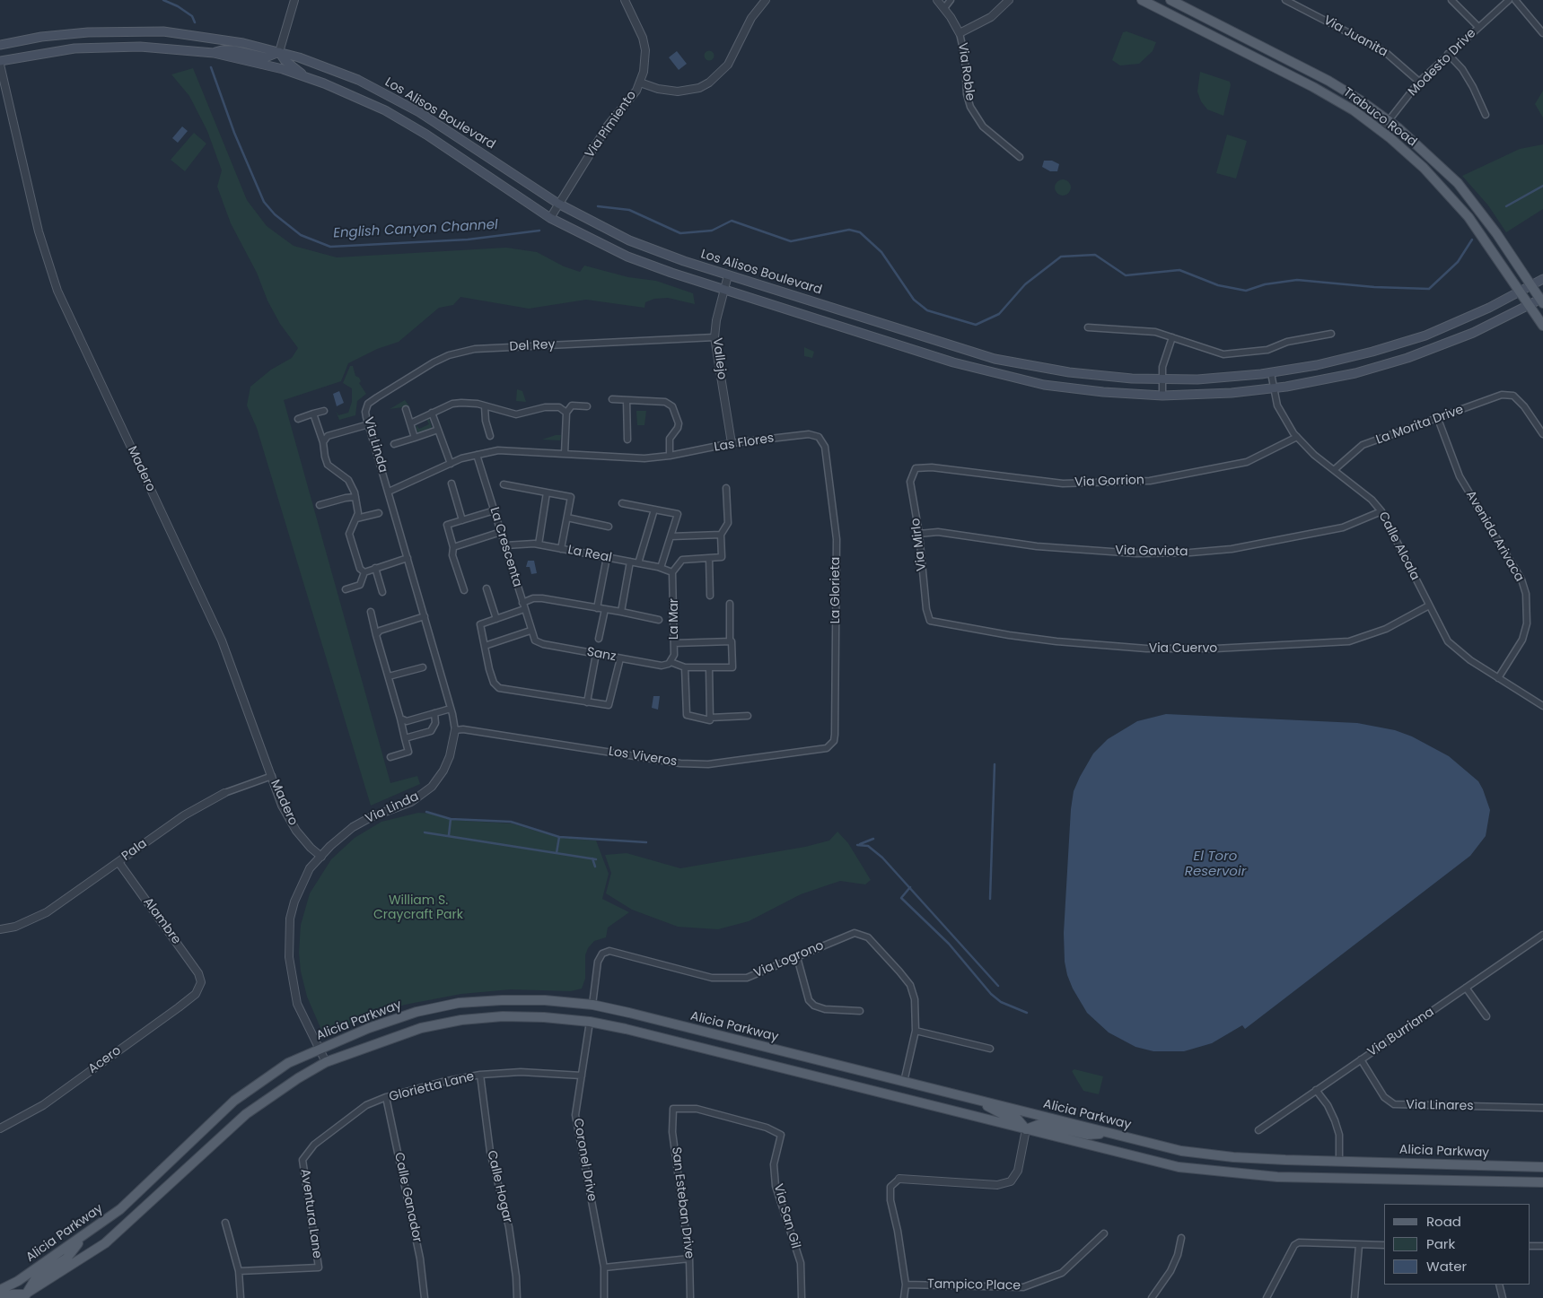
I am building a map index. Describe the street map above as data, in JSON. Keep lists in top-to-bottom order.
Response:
{
  "streets": {
    "main road": ["Los Alisos Boulevard", "Trabuco Road", "Alicia Parkway"],
    "street": [
      "Via Juanita",
      "Modesto Drive",
      "Via Roble",
      "Via Pimiento",
      "Del Rey",
      "Vallejo",
      "La Morita Drive",
      "Las Flores",
      "Via Linda",
      "Madero",
      "Via Gorrion",
      "Avenida Arivaca",
      "Via Mirlo",
      "Calle Alcala",
      "La Crescenta",
      "Via Gaviota",
      "La Real",
      "La Glorieta",
      "La Mar",
      "Via Cuervo",
      "Sanz",
      "Los Viveros",
      "Pala",
      "Alambre",
      "Via Logrono",
      "Via Burriana",
      "Acero",
      "Glorietta Lane",
      "Via Linares",
      "Coronel Drive",
      "Calle Hogar",
      "Calle Ganador",
      "San Esteban Drive",
      "Aventura Lane",
      "Via San Gil",
      "Tampico Place"
    ]
  },
  "crossings": [
    ["Via Juanita", "Modesto Drive"],
    ["Modesto Drive", "Trabuco Road"],
    ["Los Alisos Boulevard", "Trabuco Road"],
    ["Los Alisos Boulevard", "Via Pimiento"],
    ["Los Alisos Boulevard", "Vallejo"],
    ["Los Alisos Boulevard", "Calle Alcala"],
    ["Del Rey", "Vallejo"],
    ["Del Rey", "Via Linda"],
    ["Vallejo", "Las Flores"],
    ["La Morita Drive", "Avenida Arivaca"],
    ["La Morita Drive", "Calle Alcala"],
    ["Las Flores", "Via Linda"],
    ["Las Flores", "La Crescenta"],
    ["Las Flores", "La Glorieta"],
    ["Via Linda", "Madero"],
    ["Via Linda", "Los Viveros"],
    ["Via Linda", "Alicia Parkway"],
    ["Madero", "Pala"],
    ["Via Gorrion", "Via Mirlo"],
    ["Via Gorrion", "Calle Alcala"],
    ["Avenida Arivaca", "Calle Alcala"],
    ["Via Mirlo", "Via Gaviota"],
    ["Via Mirlo", "Via Cuervo"],
    ["Calle Alcala", "Via Gaviota"],
    ["Calle Alcala", "Via Cuervo"],
    ["La Crescenta", "La Real"],
    ["La Crescenta", "Sanz"],
    ["La Real", "La Mar"],
    ["La Glorieta", "Los Viveros"],
    ["La Mar", "Sanz"],
    ["Pala", "Alambre"],
    ["Alambre", "Acero"],
    ["Via Logrono", "Alicia Parkway"],
    ["Via Burriana", "Via Linares"],
    ["Glorietta Lane", "Coronel Drive"],
    ["Glorietta Lane", "Calle Hogar"],
    ["Glorietta Lane", "Calle Ganador"],
    ["Glorietta Lane", "Aventura Lane"],
    ["San Esteban Drive", "Via San Gil"]
  ],
  "water": ["English Canyon Channel", "El Toro Reservoir"],
  "parks": ["William S. Craycraft Park"],
  "legend": ["Road", "Park", "Water"]
}
